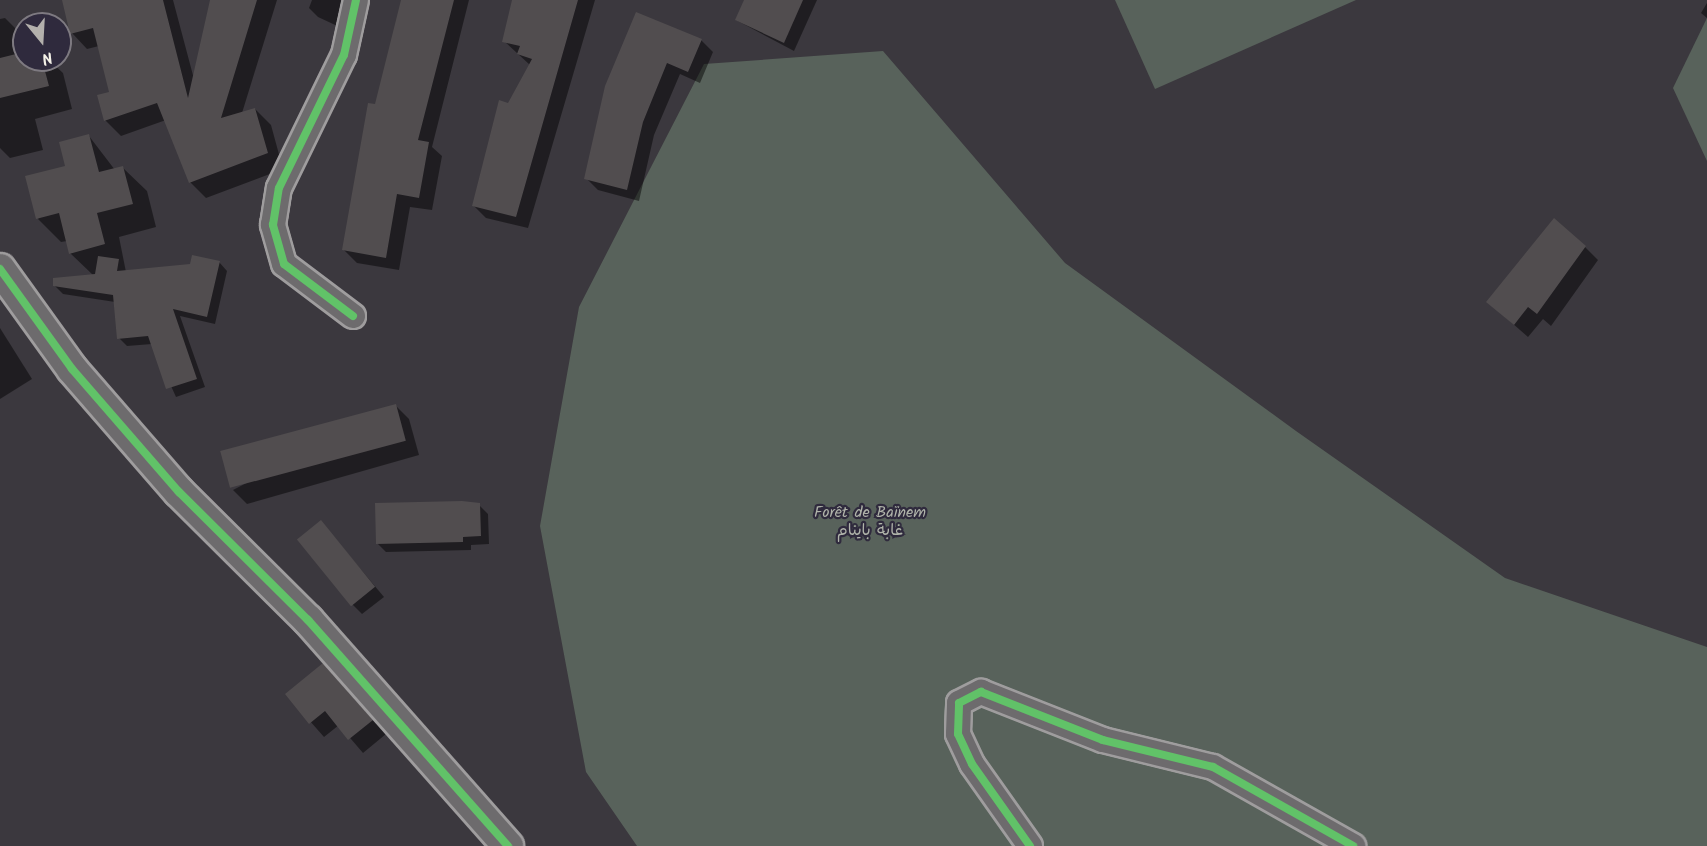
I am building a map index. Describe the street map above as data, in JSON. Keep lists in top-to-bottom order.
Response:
{
  "parks": ["Forêt de Baïnem غابة باينام"],
  "north": "bottom"
}
